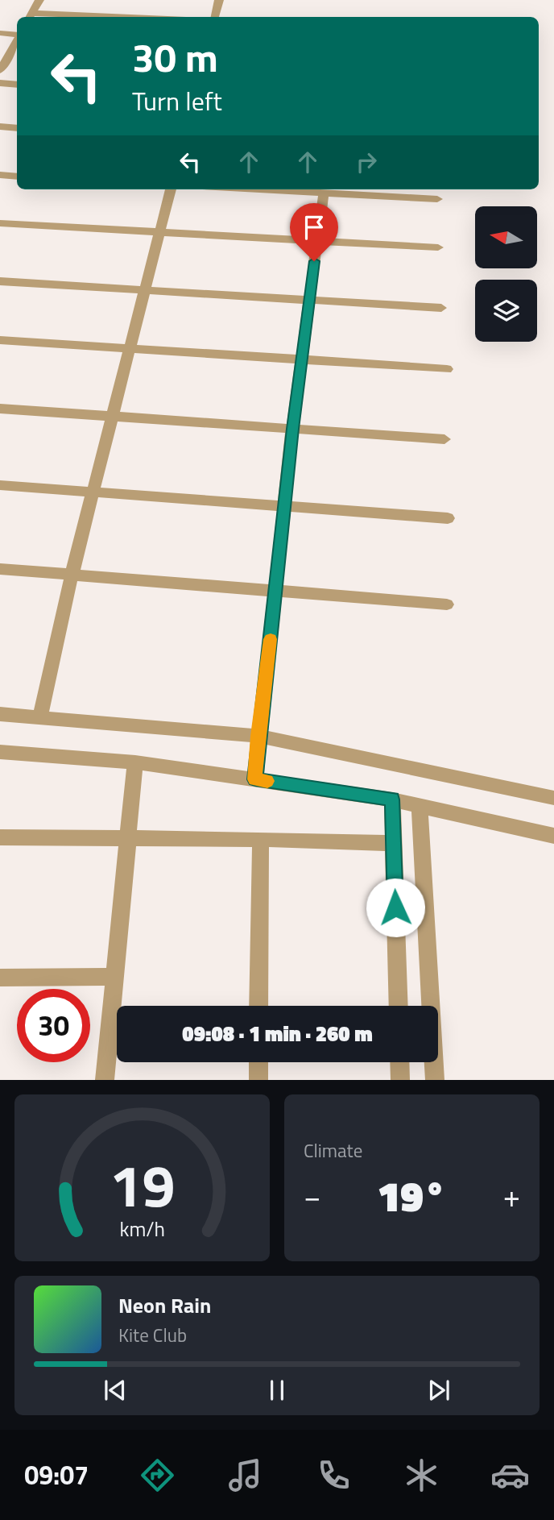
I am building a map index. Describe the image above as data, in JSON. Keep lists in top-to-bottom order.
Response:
{
  "north": "left",
  "page": {
    "turn": ["30 m", "Turn left"],
    "limit": "30",
    "trip": "09:08 · 1 min · 260 m",
    "tile": "Climate",
    "heat": ["−", "19°", "+"],
    "song": ["Neon Rain", "Kite Club"],
    "tabs": "09:07",
    "gauge": ["19", "km/h"]
  }
}
